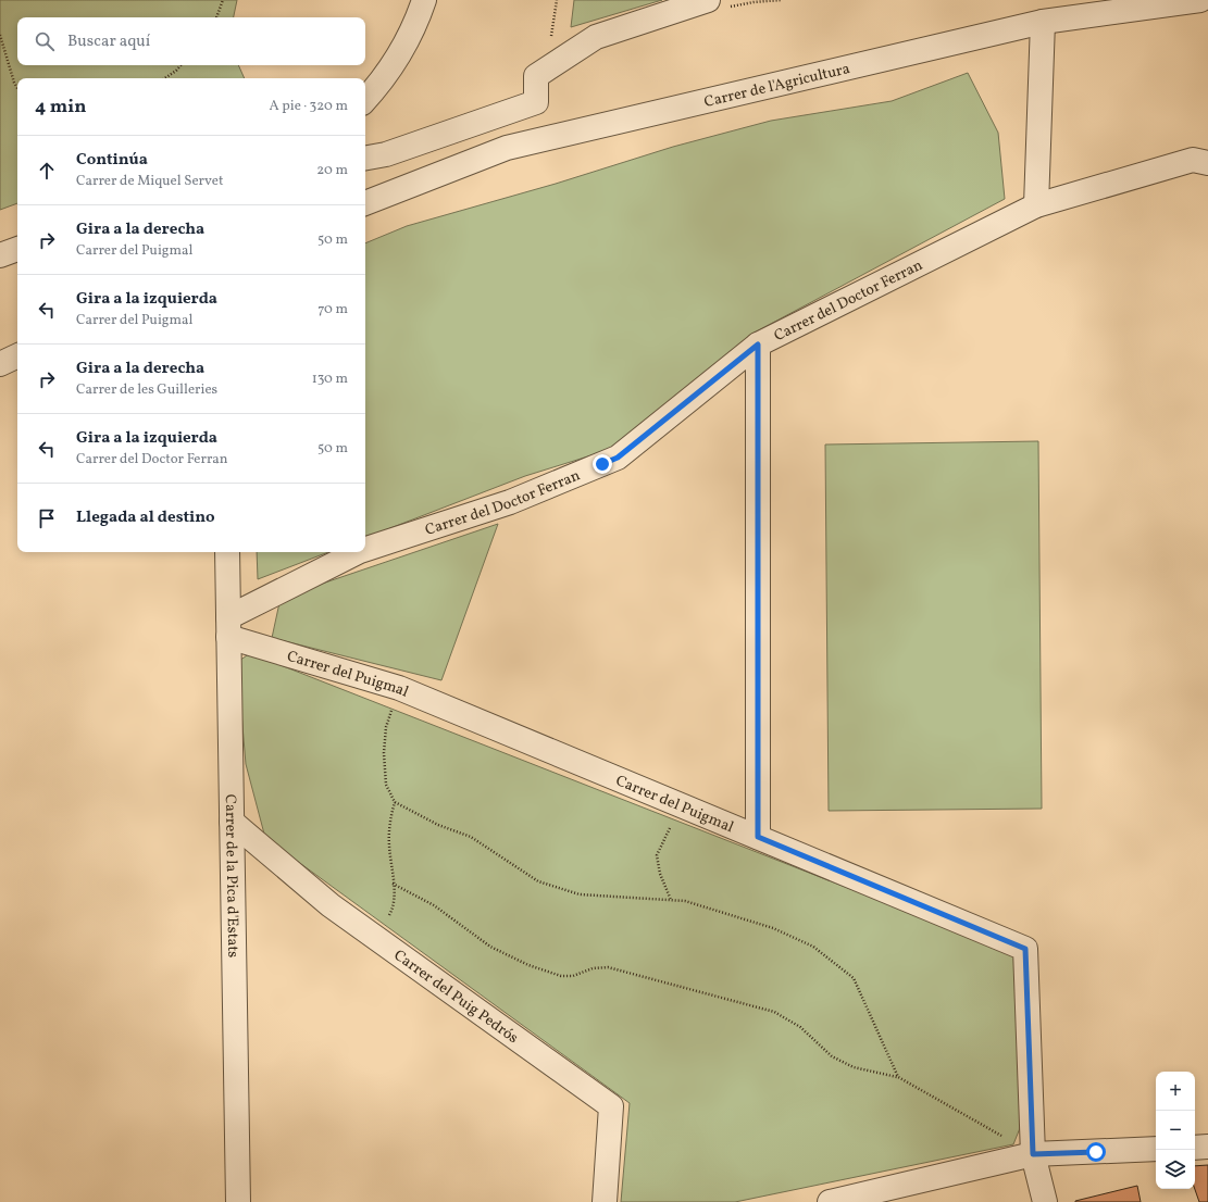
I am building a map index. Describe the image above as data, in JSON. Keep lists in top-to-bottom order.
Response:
{
  "streets": {
    "street": [
      "Carrer de l'Agricultura",
      "Carrer del Doctor Ferran",
      "Carrer del Puigmal",
      "Carrer de la Pica d'Estats",
      "Carrer del Puig Pedrós"
    ]
  },
  "crossings": [
    ["Carrer del Doctor Ferran", "Carrer del Puigmal"],
    ["Carrer del Doctor Ferran", "Carrer de la Pica d'Estats"],
    ["Carrer del Puigmal", "Carrer de la Pica d'Estats"],
    ["Carrer de la Pica d'Estats", "Carrer del Puig Pedrós"]
  ],
  "page": {
    "search": "Buscar aquí",
    "heading": ["4 min", "A pie · 320 m"],
    "list": [
      ["Continúa", "Carrer de Miquel Servet", "20 m"],
      ["Gira a la derecha", "Carrer del Puigmal", "50 m"],
      ["Gira a la izquierda", "Carrer del Puigmal", "70 m"],
      ["Gira a la derecha", "Carrer de les Guilleries", "130 m"],
      ["Gira a la izquierda", "Carrer del Doctor Ferran", "50 m"],
      "Llegada al destino"
    ],
    "map_buttons": ["+", "−"]
  }
}
